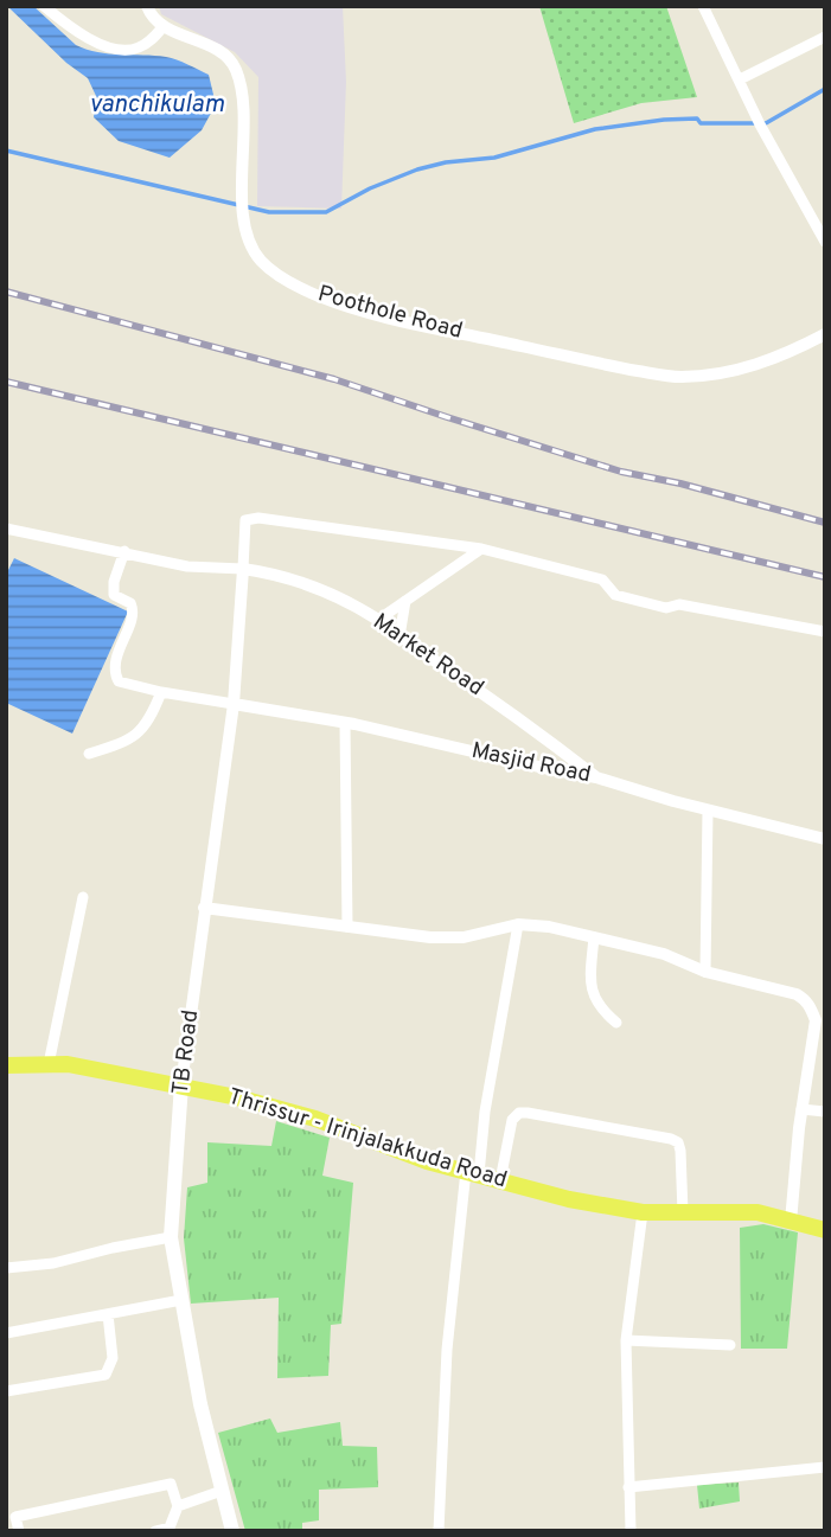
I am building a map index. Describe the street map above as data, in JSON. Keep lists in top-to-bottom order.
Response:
{
  "streets": {
    "main road": ["TB Road", "Thrissur - Irinjalakkuda Road"],
    "street": ["Poothole Road", "Market Road", "Masjid Road"]
  },
  "crossings": [
    ["Market Road", "Masjid Road"],
    ["Market Road", "TB Road"],
    ["Masjid Road", "TB Road"],
    ["TB Road", "Thrissur - Irinjalakkuda Road"]
  ],
  "water": ["vanchikulam"]
}
